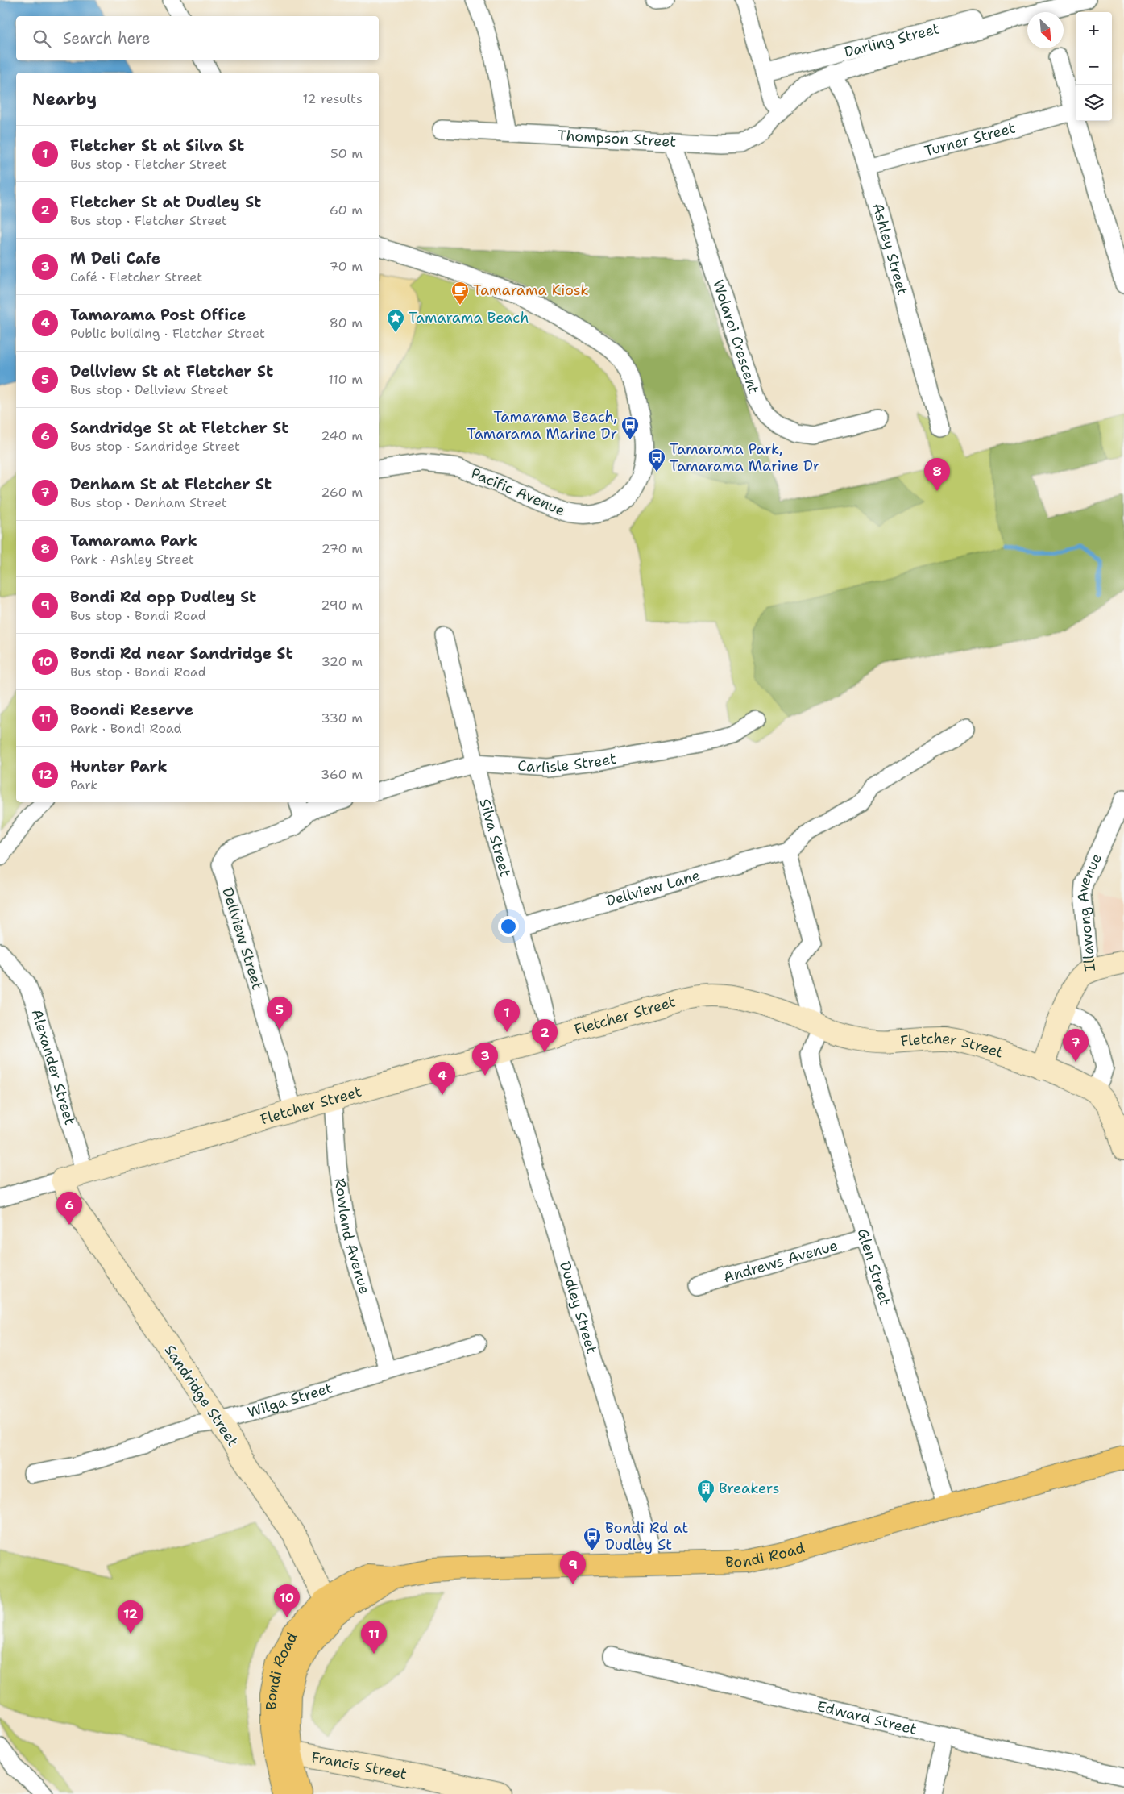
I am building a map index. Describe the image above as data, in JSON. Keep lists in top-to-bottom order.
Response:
{
  "streets": {
    "main road": ["Bondi Road"],
    "street": [
      "Darling Street",
      "Thompson Street",
      "Turner Street",
      "Ashley Street",
      "Wolaroi Crescent",
      "Pacific Avenue",
      "Carlisle Street",
      "Silva Street",
      "Dellview Lane",
      "Illawong Avenue",
      "Dellview Street",
      "Fletcher Street",
      "Alexander Street",
      "Rowland Avenue",
      "Andrews Avenue",
      "Glen Street",
      "Dudley Street",
      "Sandridge Street",
      "Wilga Street",
      "Edward Street",
      "Francis Street"
    ]
  },
  "crossings": [
    ["Darling Street", "Thompson Street"],
    ["Darling Street", "Ashley Street"],
    ["Thompson Street", "Wolaroi Crescent"],
    ["Turner Street", "Ashley Street"],
    ["Carlisle Street", "Silva Street"],
    ["Silva Street", "Dellview Lane"],
    ["Silva Street", "Fletcher Street"],
    ["Dellview Lane", "Glen Street"],
    ["Illawong Avenue", "Fletcher Street"],
    ["Dellview Street", "Fletcher Street"],
    ["Fletcher Street", "Alexander Street"],
    ["Fletcher Street", "Rowland Avenue"],
    ["Fletcher Street", "Glen Street"],
    ["Fletcher Street", "Dudley Street"],
    ["Fletcher Street", "Sandridge Street"],
    ["Rowland Avenue", "Wilga Street"],
    ["Andrews Avenue", "Glen Street"],
    ["Glen Street", "Bondi Road"],
    ["Dudley Street", "Bondi Road"],
    ["Sandridge Street", "Wilga Street"],
    ["Sandridge Street", "Bondi Road"],
    ["Bondi Road", "Francis Street"]
  ],
  "places": {
    "cafe": ["Tamarama Kiosk"],
    "place": ["Tamarama Beach"],
    "bus stop": ["Tamarama Beach, Tamarama Marine Dr", "Tamarama Park, Tamarama Marine Dr", "Bondi Rd at Dudley St"],
    "building": ["Breakers"]
  },
  "north": "bottom right",
  "page": {
    "map_buttons": ["+", "−"],
    "search": "Search here",
    "heading": ["Nearby", "12 results"],
    "list": [
      {
        "mark": "1",
        "name": "Fletcher St at Silva St",
        "note": "Bus stop · Fletcher Street",
        "value": "50 m"
      },
      {
        "mark": "2",
        "name": "Fletcher St at Dudley St",
        "note": "Bus stop · Fletcher Street",
        "value": "60 m"
      },
      {
        "mark": "3",
        "name": "M Deli Cafe",
        "note": "Café · Fletcher Street",
        "value": "70 m"
      },
      {
        "mark": "4",
        "name": "Tamarama Post Office",
        "note": "Public building · Fletcher Street",
        "value": "80 m"
      },
      {
        "mark": "5",
        "name": "Dellview St at Fletcher St",
        "note": "Bus stop · Dellview Street",
        "value": "110 m"
      },
      {
        "mark": "6",
        "name": "Sandridge St at Fletcher St",
        "note": "Bus stop · Sandridge Street",
        "value": "240 m"
      },
      {
        "mark": "7",
        "name": "Denham St at Fletcher St",
        "note": "Bus stop · Denham Street",
        "value": "260 m"
      },
      {
        "mark": "8",
        "name": "Tamarama Park",
        "note": "Park · Ashley Street",
        "value": "270 m"
      },
      {
        "mark": "9",
        "name": "Bondi Rd opp Dudley St",
        "note": "Bus stop · Bondi Road",
        "value": "290 m"
      },
      {
        "mark": "10",
        "name": "Bondi Rd near Sandridge St",
        "note": "Bus stop · Bondi Road",
        "value": "320 m"
      },
      {
        "mark": "11",
        "name": "Boondi Reserve",
        "note": "Park · Bondi Road",
        "value": "330 m"
      },
      {
        "mark": "12",
        "name": "Hunter Park",
        "note": "Park",
        "value": "360 m"
      }
    ],
    "pins": [
      "8",
      "5",
      "1",
      "2",
      "7",
      "3",
      "4",
      "6",
      "9",
      "10",
      "12",
      "11"
    ]
  }
}
